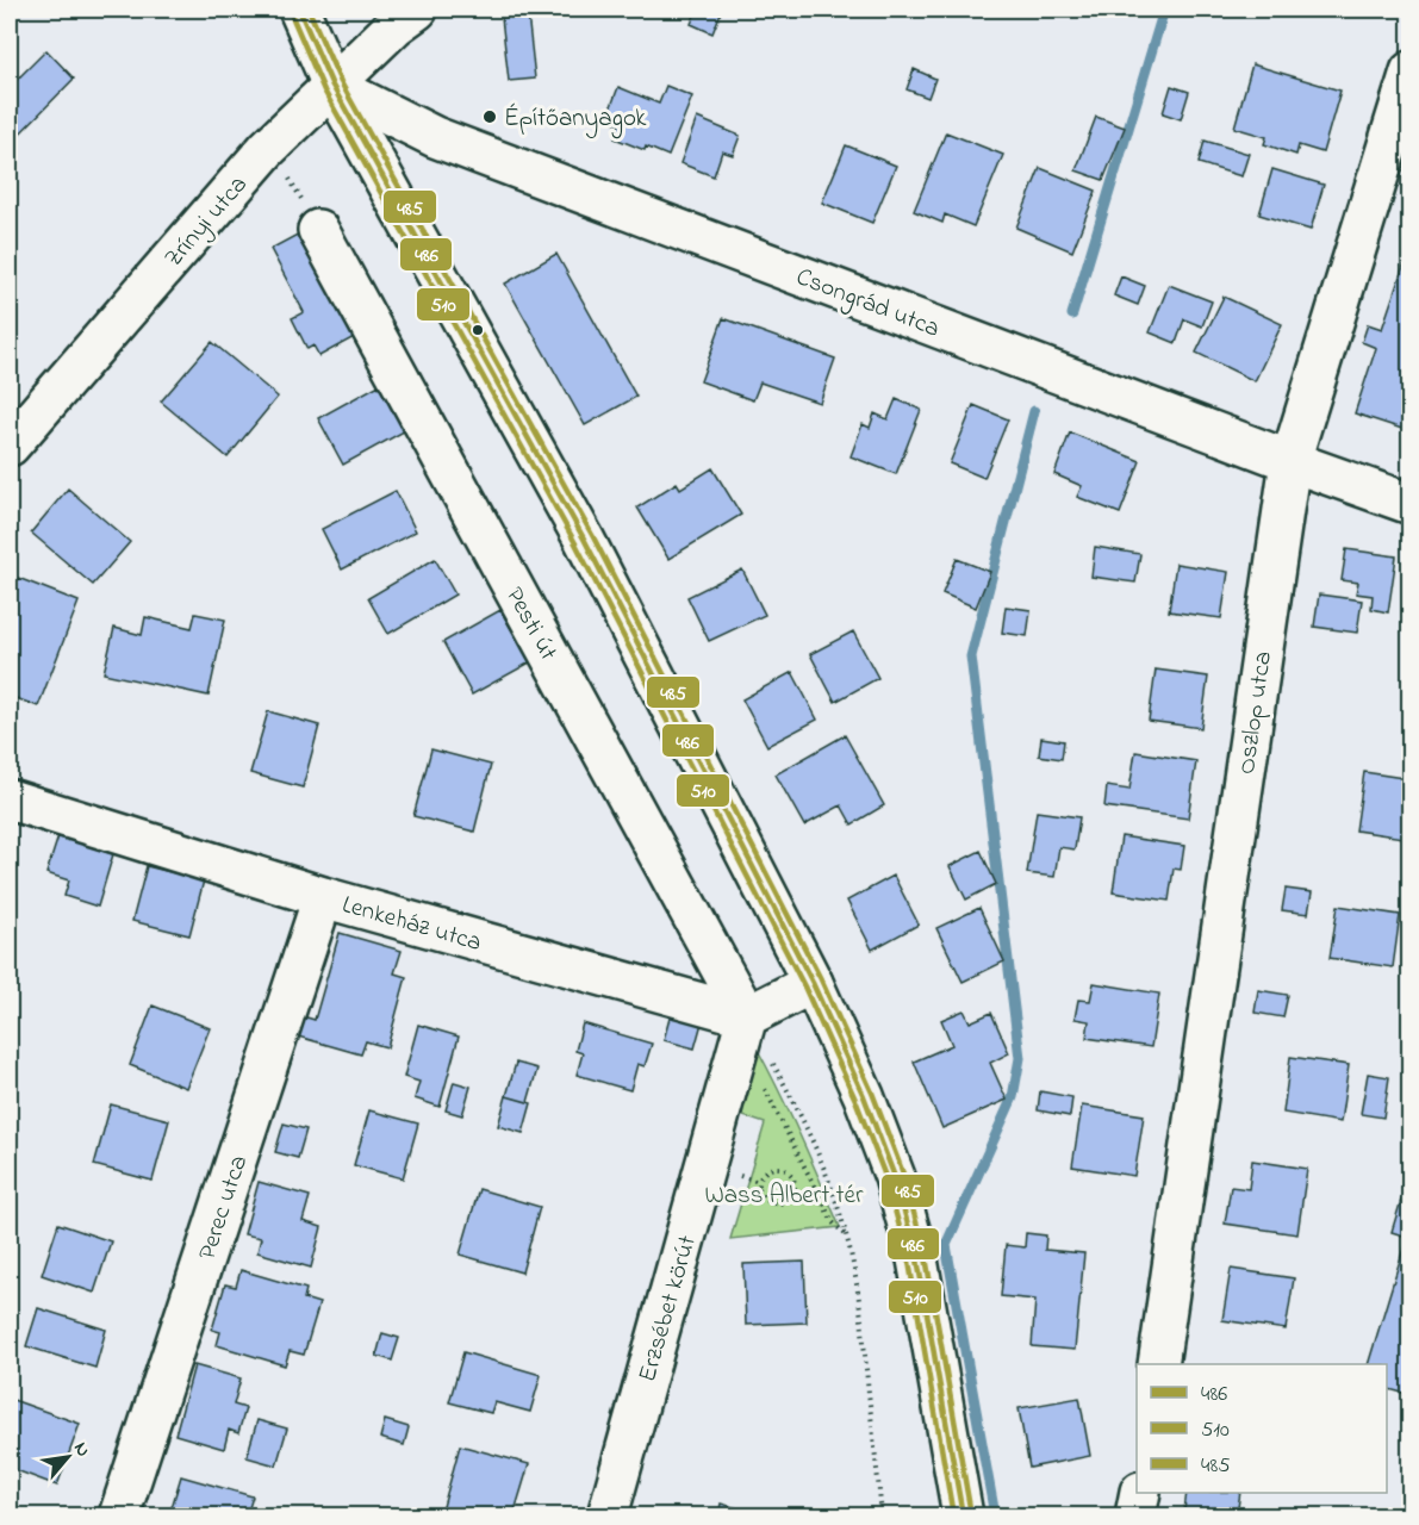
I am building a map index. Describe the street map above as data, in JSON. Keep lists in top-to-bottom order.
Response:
{
  "streets": {
    "street": [
      "Zrínyi utca",
      "Csongrád utca",
      "Pesti út",
      "Oszlop utca",
      "Lenkeház utca",
      "Perec utca",
      "Erzsébet körút"
    ]
  },
  "crossings": [
    ["Zrínyi utca", "Csongrád utca"],
    ["Csongrád utca", "Oszlop utca"],
    ["Pesti út", "Lenkeház utca"],
    ["Pesti út", "Erzsébet körút"],
    ["Lenkeház utca", "Perec utca"],
    ["Lenkeház utca", "Erzsébet körút"]
  ],
  "parks": ["Wass Albert tér"],
  "places": ["Építőanyagok"],
  "lines": ["transit line 486", "transit line 485", "transit line 510"],
  "legend": ["486", "510", "485"],
  "north": "top right"
}
